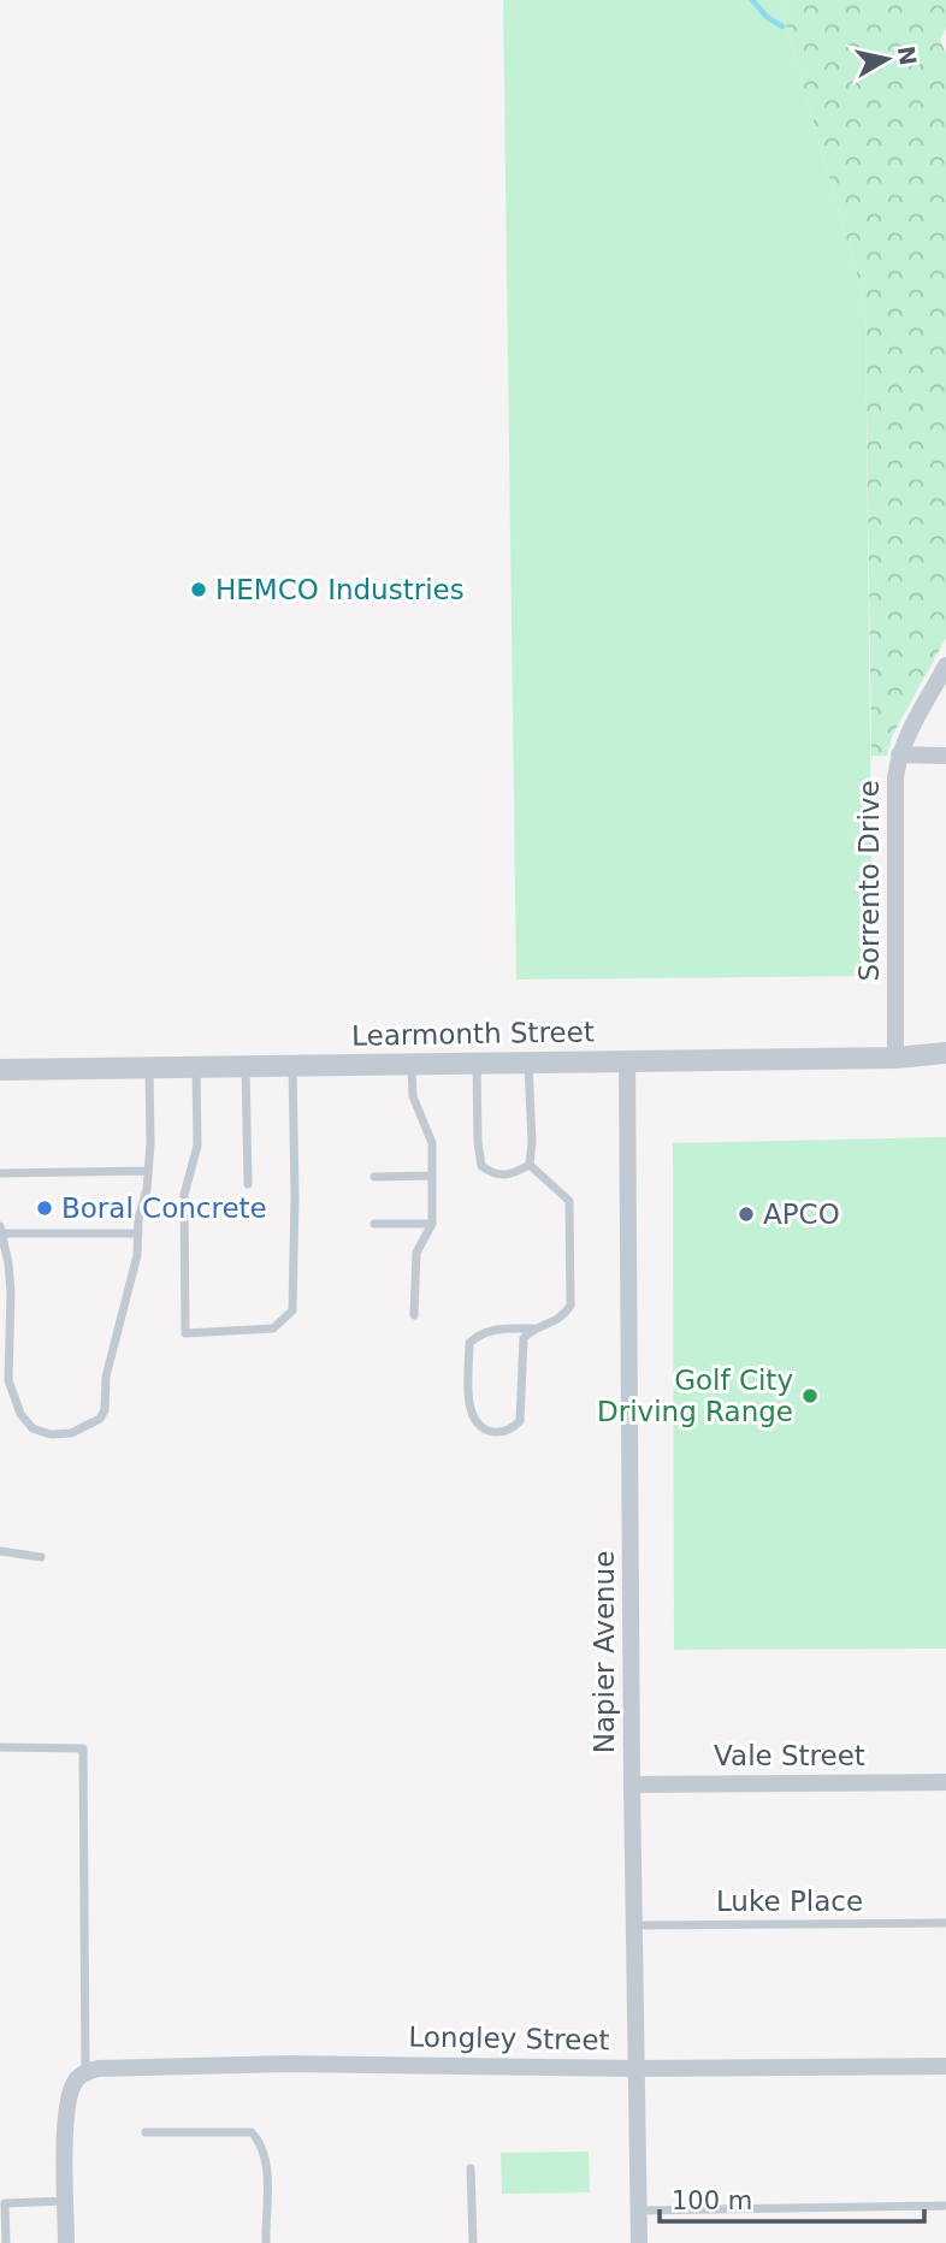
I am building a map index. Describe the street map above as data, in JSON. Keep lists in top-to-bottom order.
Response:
{
  "streets": {
    "street": [
      "Sorrento Drive",
      "Learmonth Street",
      "Napier Avenue",
      "Vale Street",
      "Longley Street"
    ],
    "lane": ["Luke Place"]
  },
  "crossings": [
    ["Sorrento Drive", "Learmonth Street"],
    ["Learmonth Street", "Napier Avenue"],
    ["Napier Avenue", "Vale Street"],
    ["Napier Avenue", "Luke Place"],
    ["Napier Avenue", "Longley Street"]
  ],
  "places": [
    "HEMCO Industries",
    "Boral Concrete",
    "APCO",
    "Golf City Driving Range"
  ],
  "scale_bar": "100 m",
  "north": "right"
}
